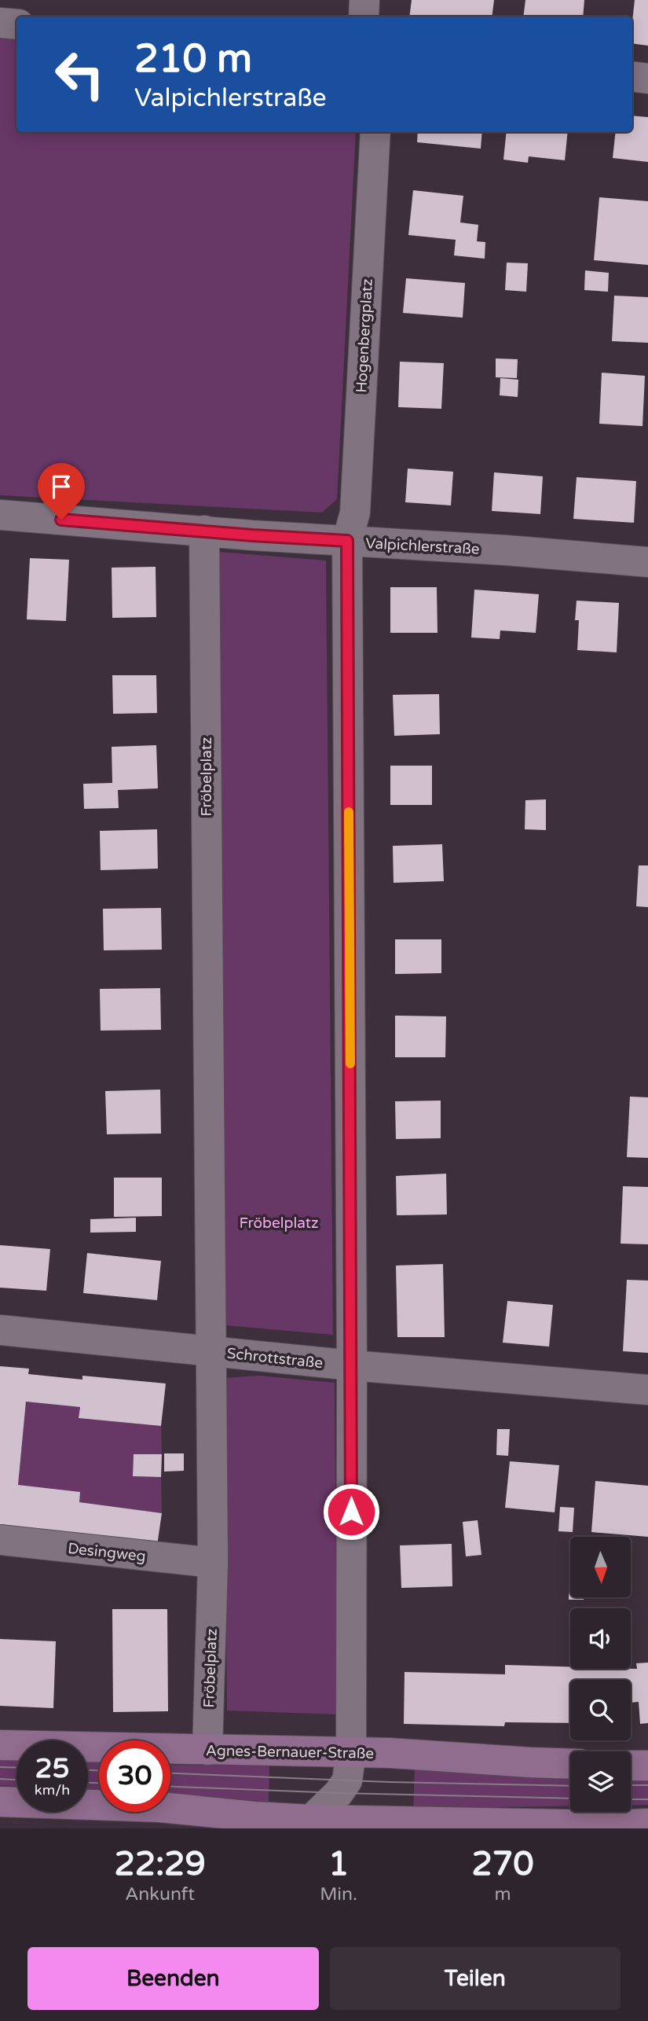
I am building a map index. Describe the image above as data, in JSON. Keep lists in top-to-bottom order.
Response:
{
  "streets": {
    "main road": ["Agnes-Bernauer-Straße"],
    "street": [
      "Hogenbergplatz",
      "Valpichlerstraße",
      "Fröbelplatz",
      "Schrottstraße",
      "Desingweg"
    ]
  },
  "crossings": [
    ["Hogenbergplatz", "Valpichlerstraße"],
    ["Valpichlerstraße", "Fröbelplatz"],
    ["Fröbelplatz", "Schrottstraße"],
    ["Fröbelplatz", "Desingweg"],
    ["Fröbelplatz", "Agnes-Bernauer-Straße"]
  ],
  "parks": ["Fröbelplatz"],
  "north": "bottom",
  "page": {
    "turn": ["210 m", "Valpichlerstraße"],
    "speed": "25 km/h",
    "limit": "30",
    "eta": [
      "22:29",
      "Ankunft",
      "1",
      "Min.",
      "270",
      "m"
    ],
    "buttons": ["Beenden", "Teilen"]
  }
}
